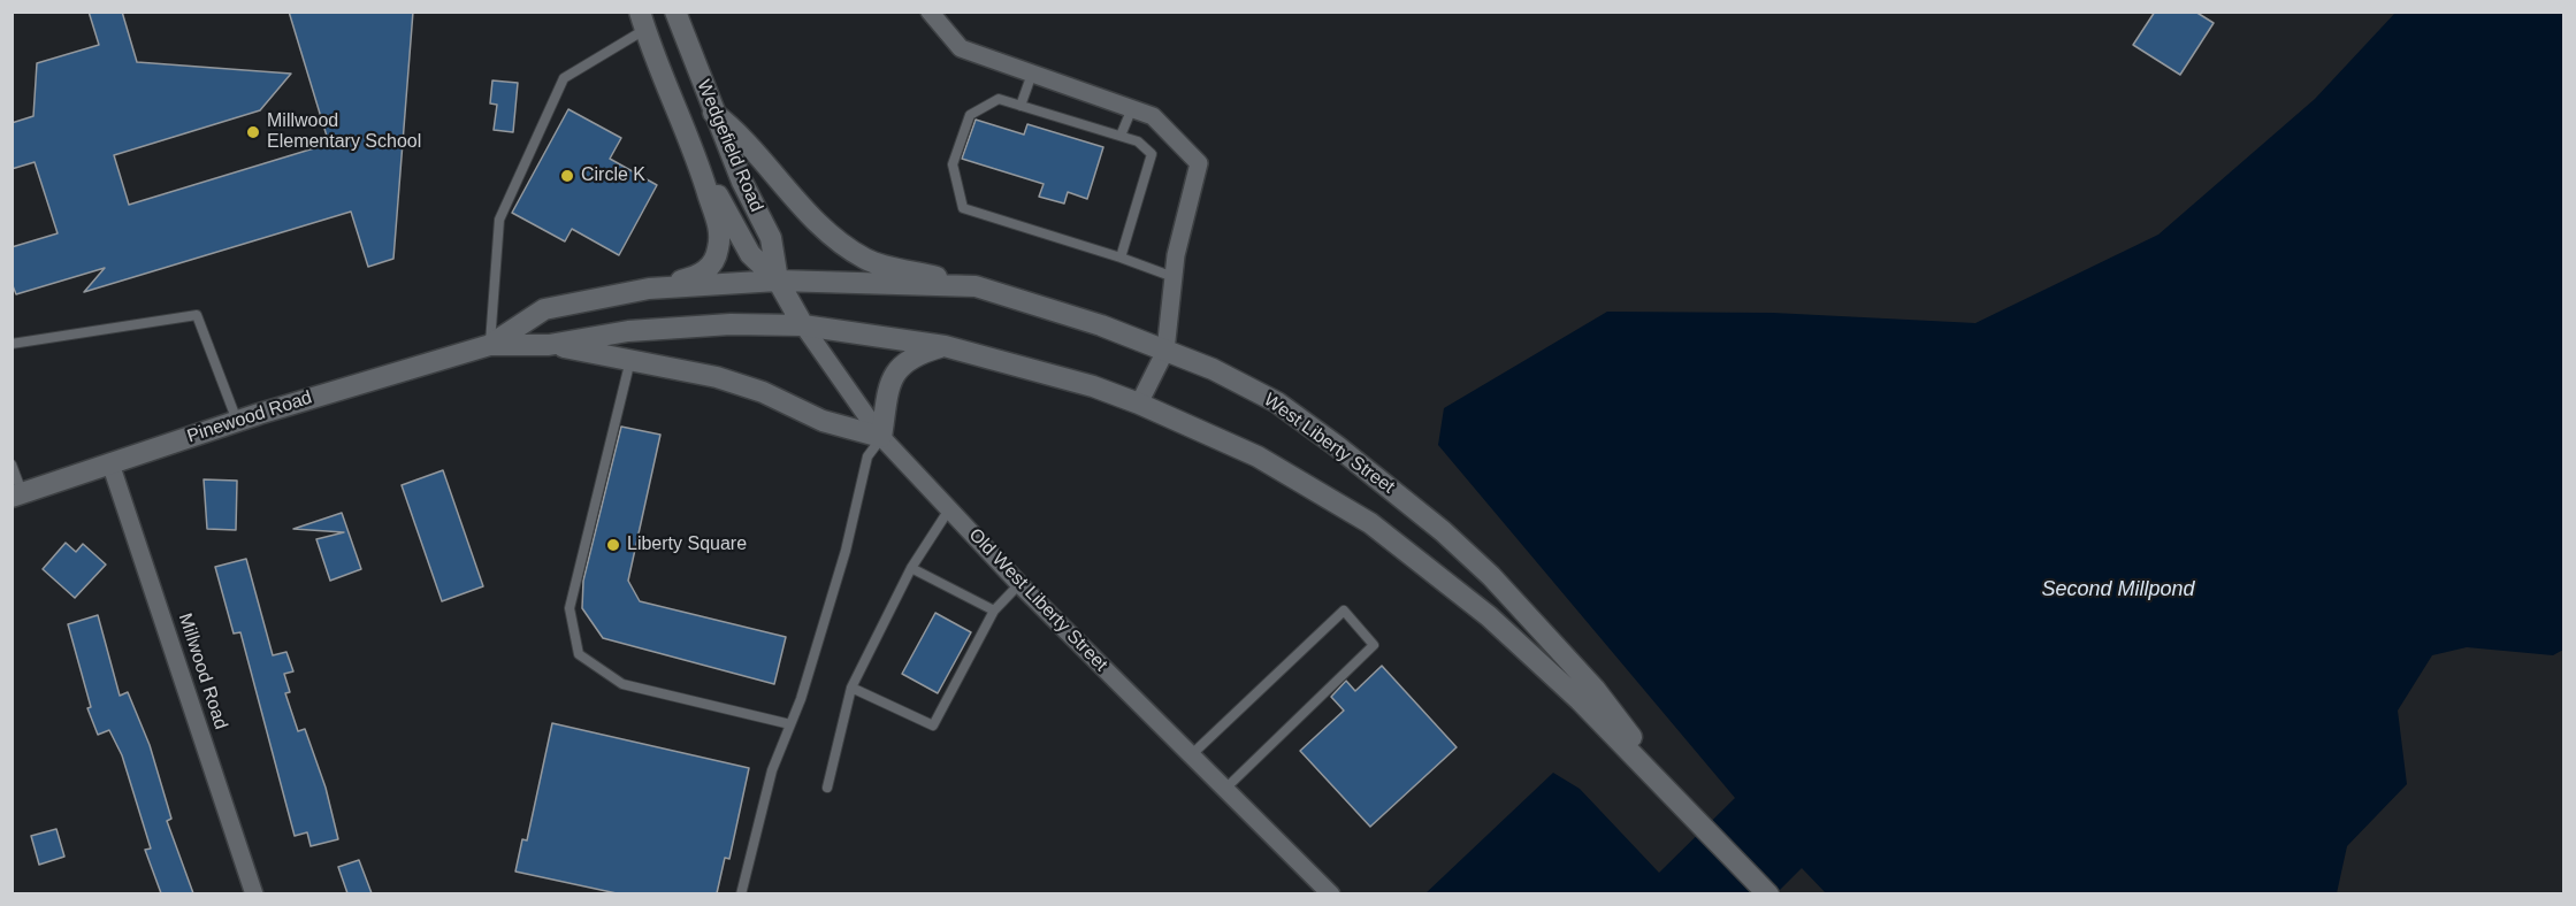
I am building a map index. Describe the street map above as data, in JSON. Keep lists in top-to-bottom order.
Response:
{
  "streets": {
    "main road": [
      "Wedgefield Road",
      "Pinewood Road",
      "West Liberty Street",
      "Old West Liberty Street"
    ],
    "street": ["Millwood Road"]
  },
  "crossings": [
    ["Wedgefield Road", "Pinewood Road"],
    ["Wedgefield Road", "West Liberty Street"],
    ["Wedgefield Road", "Old West Liberty Street"],
    ["Pinewood Road", "West Liberty Street"],
    ["Pinewood Road", "Old West Liberty Street"],
    ["Pinewood Road", "Millwood Road"],
    ["West Liberty Street", "Old West Liberty Street"]
  ],
  "water": ["Second Millpond"],
  "places": ["Millwood Elementary School", "Circle K", "Liberty Square"]
}
